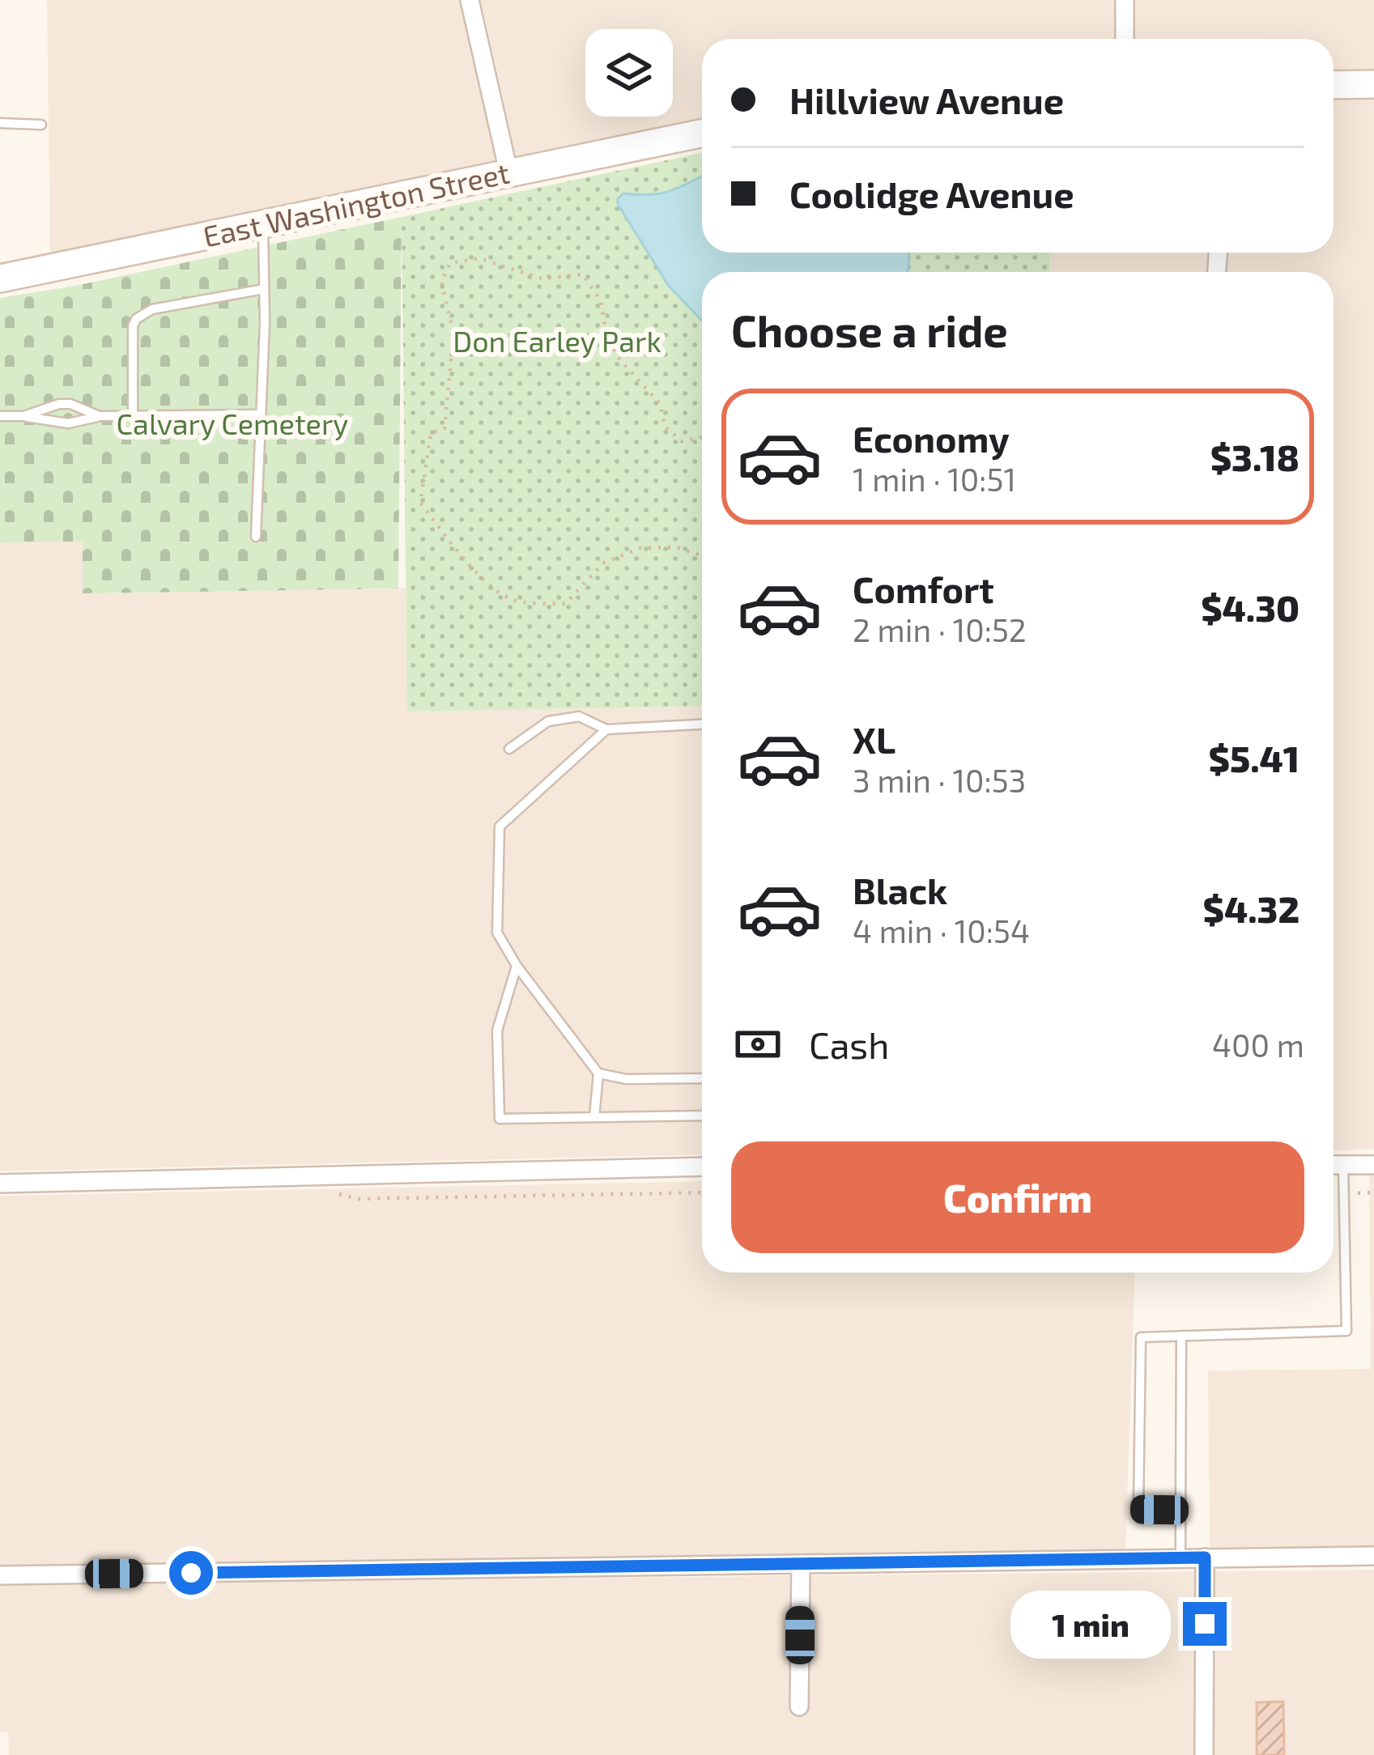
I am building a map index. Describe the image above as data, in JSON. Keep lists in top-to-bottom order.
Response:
{
  "streets": {
    "main road": ["East Washington Street"]
  },
  "parks": ["Don Earley Park", "Calvary Cemetery"],
  "page": {
    "banner": ["Hillview Avenue", "Coolidge Avenue"],
    "heading": "Choose a ride",
    "list": [
      {
        "name": "Economy",
        "note": "1 min · 10:51",
        "value": "$3.18"
      },
      {
        "name": "Comfort",
        "note": "2 min · 10:52",
        "value": "$4.30"
      },
      {
        "name": "XL",
        "note": "3 min · 10:53",
        "value": "$5.41"
      },
      {
        "name": "Black",
        "note": "4 min · 10:54",
        "value": "$4.32"
      }
    ],
    "pay": ["Cash", "400 m"],
    "buttons": "Confirm",
    "bubble": "1 min"
  }
}
